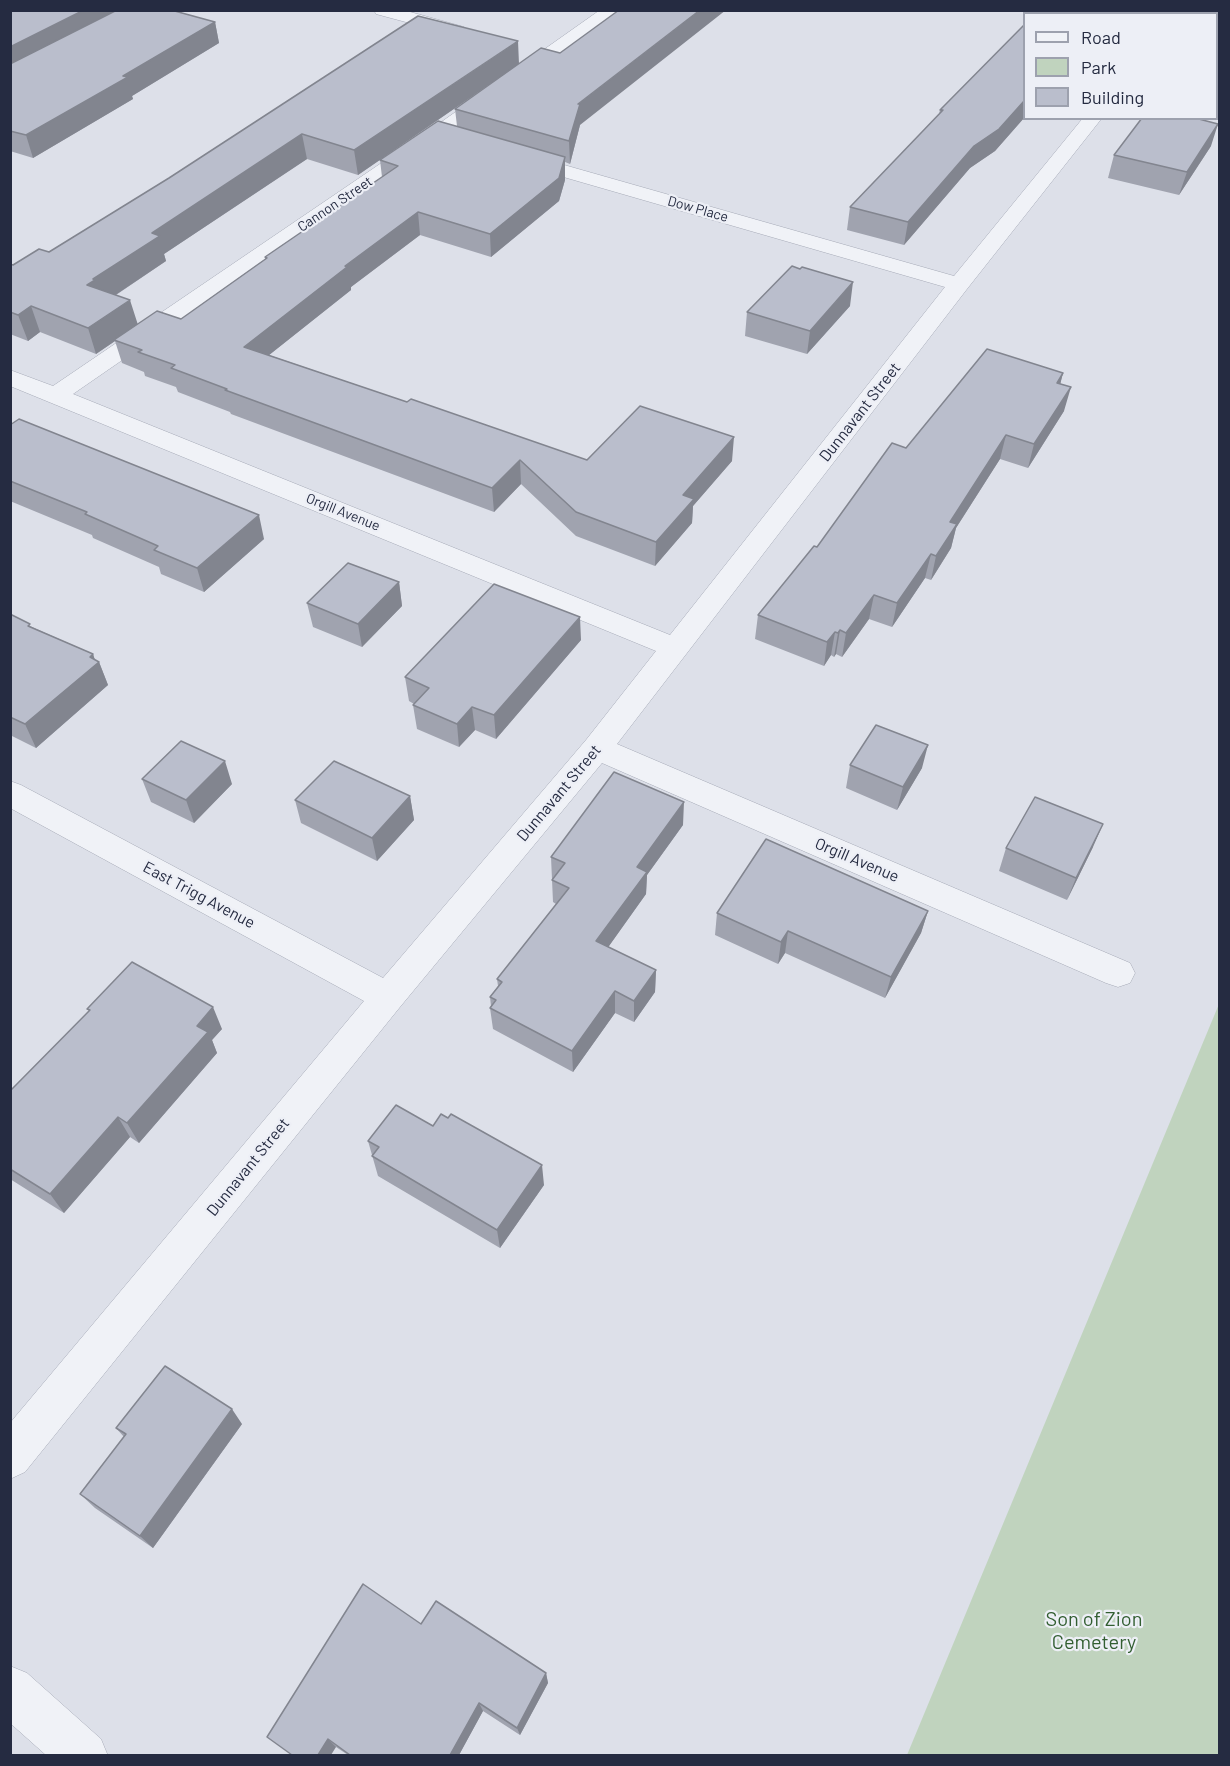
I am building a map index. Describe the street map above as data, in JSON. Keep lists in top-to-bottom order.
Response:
{
  "streets": {
    "street": [
      "Cannon Street",
      "Dow Place",
      "Dunnavant Street",
      "Orgill Avenue",
      "East Trigg Avenue"
    ]
  },
  "crossings": [
    ["Cannon Street", "Orgill Avenue"],
    ["Dow Place", "Dunnavant Street"],
    ["Dunnavant Street", "Orgill Avenue"],
    ["Dunnavant Street", "East Trigg Avenue"]
  ],
  "parks": ["Son of Zion Cemetery"],
  "legend": ["Road", "Park", "Building"]
}
